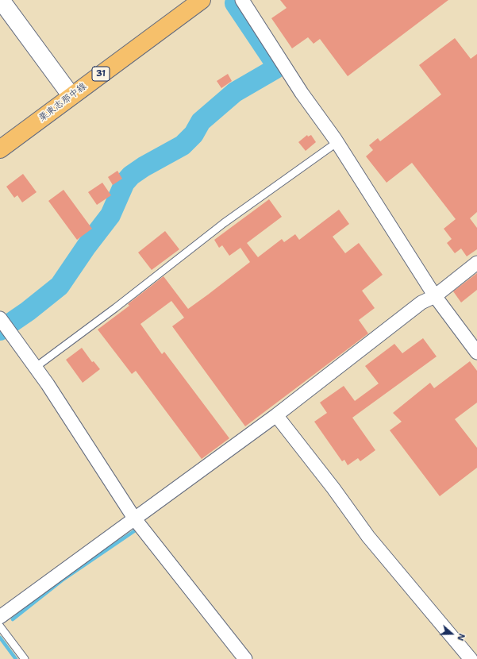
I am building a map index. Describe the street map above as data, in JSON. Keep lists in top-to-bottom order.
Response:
{
  "streets": {
    "main road": ["31", "栗東志那中線"]
  },
  "north": "right"
}
